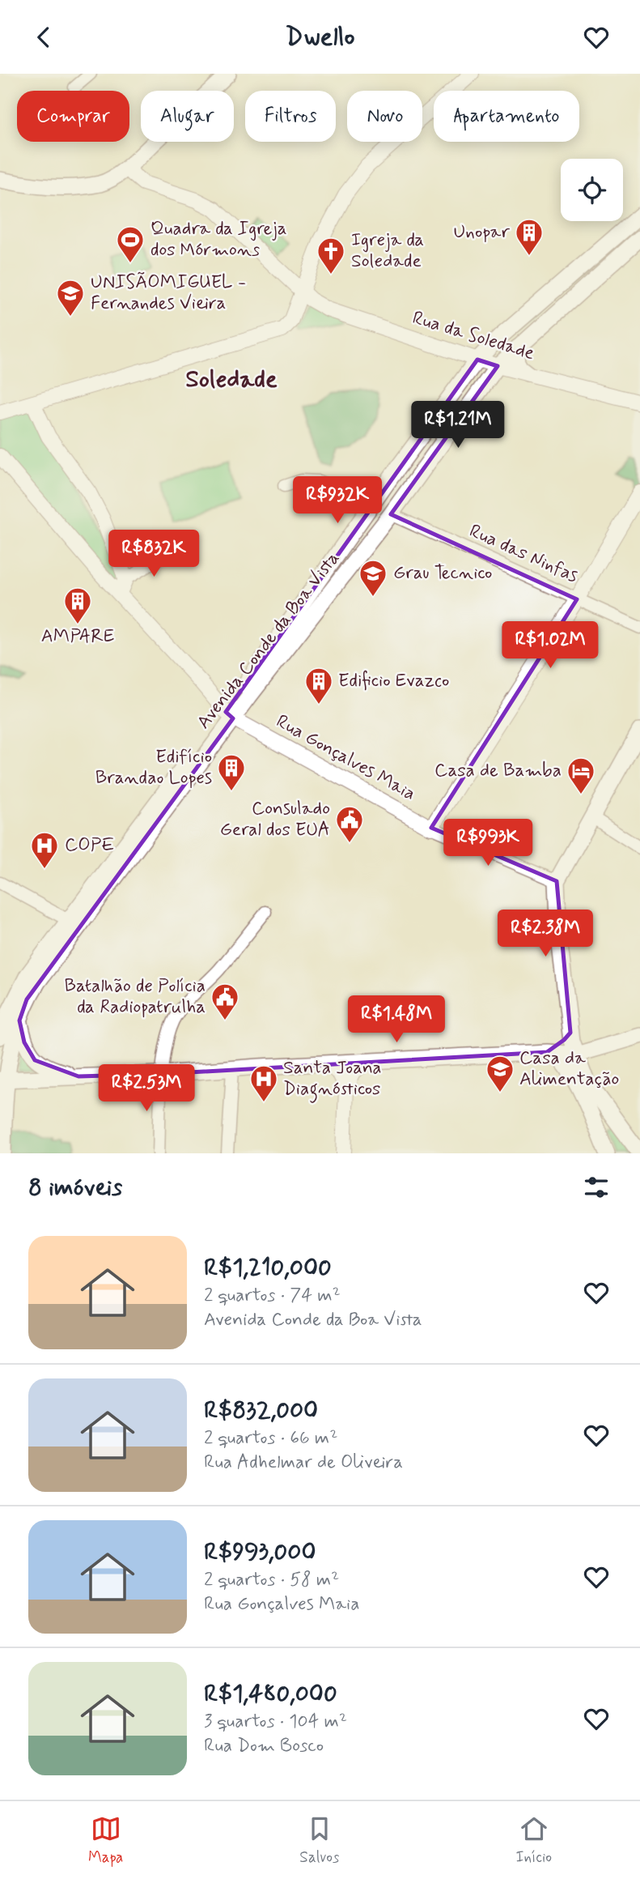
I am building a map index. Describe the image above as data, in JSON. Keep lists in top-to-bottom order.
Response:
{
  "streets": {
    "main road": ["Avenida Conde da Boa Vista"],
    "street": ["Rua da Soledade", "Rua das Ninfas", "Rua Gonçalves Maia"]
  },
  "crossings": [
    ["Rua da Soledade", "Avenida Conde da Boa Vista"],
    ["Rua das Ninfas", "Avenida Conde da Boa Vista"],
    ["Avenida Conde da Boa Vista", "Rua Gonçalves Maia"]
  ],
  "districts": ["Soledade"],
  "places": {
    "building": [
      "Unopar",
      "AMPARE",
      "Edificio Evazco",
      "Edifício Brandao Lopes"
    ],
    "sports": ["Quadra da Igreja dos Mórmons"],
    "church": ["Igreja da Soledade"],
    "school or university": ["UNISÃOMIGUEL - Fernandes Vieira", "Grau Tecnico", "Casa da Alimentação"],
    "hotel": ["Casa de Bamba"],
    "public building": ["Consulado Geral dos EUA", "Batalhão de Polícia da Radiopatrulha"],
    "hospital": ["COPE", "Santa Joana Diagnósticos"]
  },
  "page": {
    "header": "Dwello",
    "chip": [
      "Comprar",
      "Alugar",
      "Filtros",
      "Novo",
      "Apartamento"
    ],
    "price": [
      "R$1.21M",
      "R$932K",
      "R$832K",
      "R$1.02M",
      "R$993K",
      "R$2.38M",
      "R$1.48M",
      "R$2.53M"
    ],
    "heading": "8 imóveis",
    "list": [
      {
        "name": "R$1,210,000",
        "note": "2 quartos · 74 m² · Avenida Conde da Boa Vista"
      },
      {
        "name": "R$832,000",
        "note": "2 quartos · 66 m² · Rua Adhelmar de Oliveira"
      },
      {
        "name": "R$993,000",
        "note": "2 quartos · 58 m² · Rua Gonçalves Maia"
      },
      {
        "name": "R$1,480,000",
        "note": "3 quartos · 104 m² · Rua Dom Bosco"
      }
    ],
    "tabs": ["Mapa", "Salvos", "Início"]
  }
}
